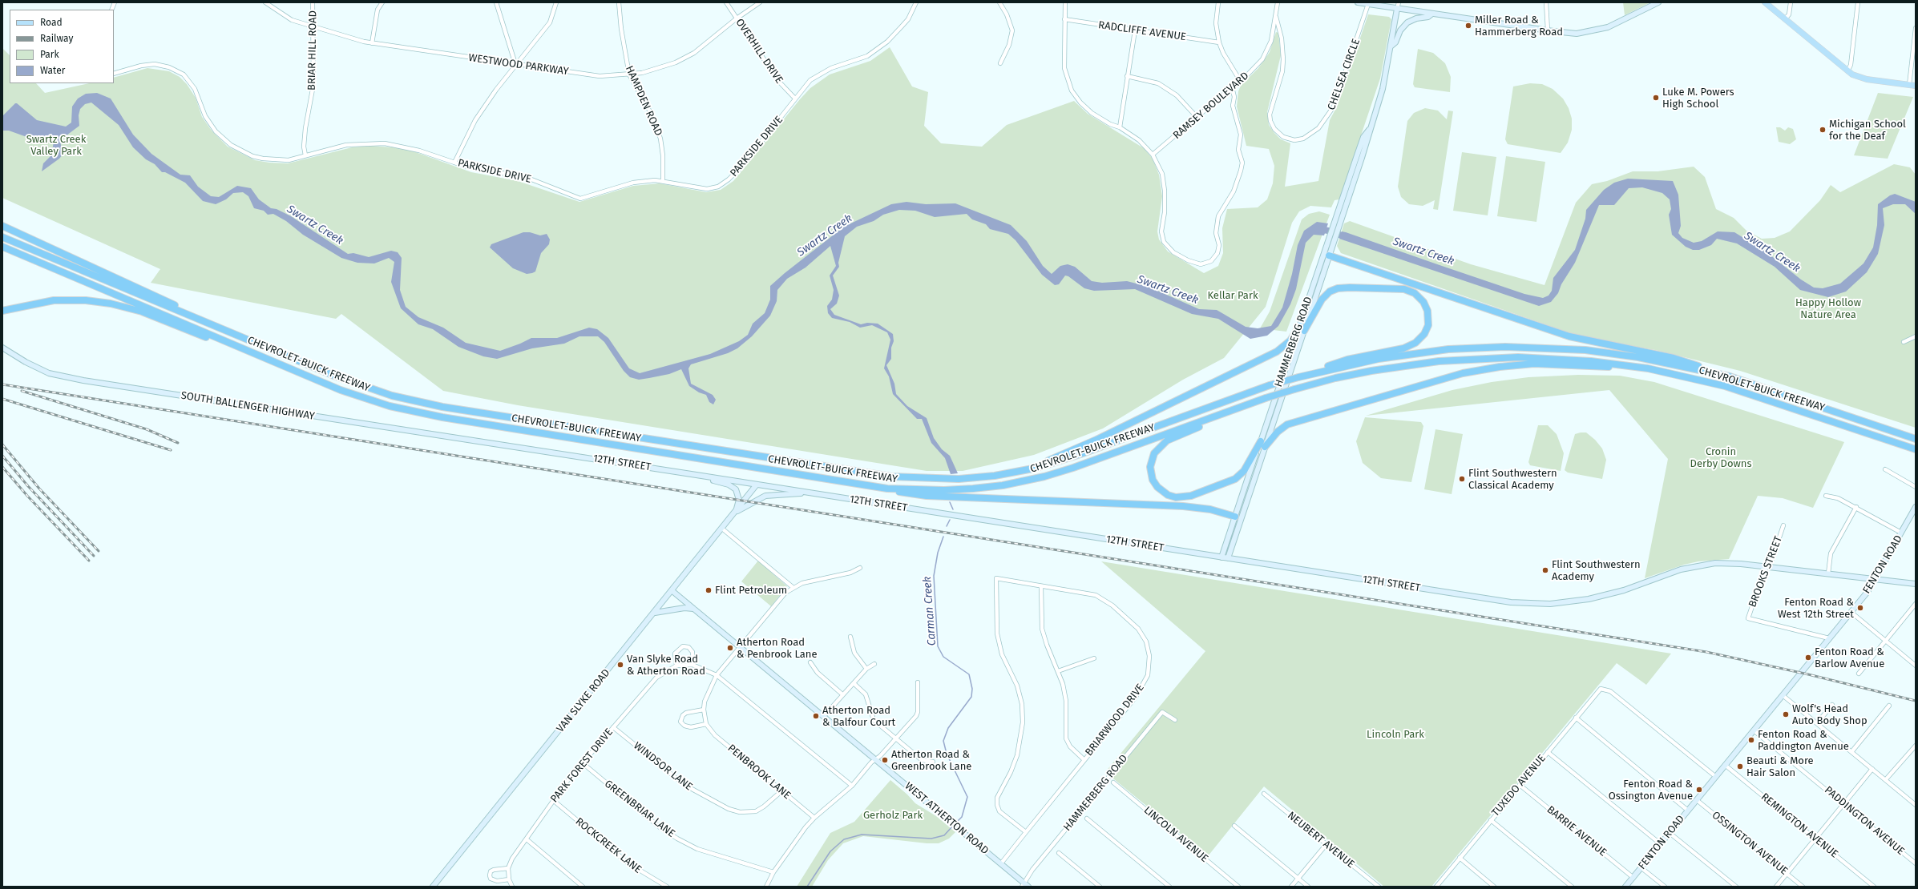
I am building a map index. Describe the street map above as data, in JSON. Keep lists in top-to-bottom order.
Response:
{
  "streets": {
    "highway": ["CHEVROLET-BUICK FREEWAY"],
    "street": [
      "RADCLIFFE AVENUE",
      "BRIAR HILL ROAD",
      "OVERHILL DRIVE",
      "WESTWOOD PARKWAY",
      "CHELSEA CIRCLE",
      "HAMPDEN ROAD",
      "RAMSEY BOULEVARD",
      "PARKSIDE DRIVE",
      "HAMMERBERG ROAD",
      "SOUTH BALLENGER HIGHWAY",
      "12TH STREET",
      "FENTON ROAD",
      "BROOKS STREET",
      "VAN SLYKE ROAD",
      "BRIARWOOD DRIVE",
      "PARK FOREST DRIVE",
      "WINDSOR LANE",
      "PENBROOK LANE",
      "TUXEDO AVENUE",
      "GREENBRIAR LANE",
      "WEST ATHERTON ROAD",
      "PADDINGTON AVENUE",
      "REMINGTON AVENUE",
      "BARRIE AVENUE",
      "LINCOLN AVENUE",
      "NEUBERT AVENUE",
      "OSSINGTON AVENUE",
      "ROCKCREEK LANE"
    ]
  },
  "crossings": [
    ["BRIAR HILL ROAD", "WESTWOOD PARKWAY"],
    ["BRIAR HILL ROAD", "PARKSIDE DRIVE"],
    ["OVERHILL DRIVE", "WESTWOOD PARKWAY"],
    ["OVERHILL DRIVE", "PARKSIDE DRIVE"],
    ["WESTWOOD PARKWAY", "HAMPDEN ROAD"],
    ["CHELSEA CIRCLE", "RAMSEY BOULEVARD"],
    ["HAMPDEN ROAD", "PARKSIDE DRIVE"],
    ["HAMMERBERG ROAD", "12TH STREET"],
    ["HAMMERBERG ROAD", "WEST ATHERTON ROAD"],
    ["SOUTH BALLENGER HIGHWAY", "12TH STREET"],
    ["12TH STREET", "FENTON ROAD"],
    ["12TH STREET", "BROOKS STREET"],
    ["12TH STREET", "VAN SLYKE ROAD"],
    ["FENTON ROAD", "BROOKS STREET"],
    ["FENTON ROAD", "TUXEDO AVENUE"],
    ["FENTON ROAD", "PADDINGTON AVENUE"],
    ["FENTON ROAD", "REMINGTON AVENUE"],
    ["FENTON ROAD", "BARRIE AVENUE"],
    ["FENTON ROAD", "OSSINGTON AVENUE"],
    ["VAN SLYKE ROAD", "WEST ATHERTON ROAD"],
    ["BRIARWOOD DRIVE", "WEST ATHERTON ROAD"],
    ["PARK FOREST DRIVE", "WINDSOR LANE"],
    ["PARK FOREST DRIVE", "GREENBRIAR LANE"],
    ["PARK FOREST DRIVE", "ROCKCREEK LANE"],
    ["WINDSOR LANE", "PENBROOK LANE"],
    ["TUXEDO AVENUE", "BARRIE AVENUE"]
  ],
  "water": ["Swartz Creek", "Carman Creek"],
  "parks": [
    "Swartz Creek Valley Park",
    "Kellar Park",
    "Happy Hollow Nature Area",
    "Cronin Derby Downs",
    "Lincoln Park",
    "Gerholz Park"
  ],
  "places": [
    "Miller Road & Hammerberg Road",
    "Luke M. Powers High School",
    "Michigan School for the Deaf",
    "Flint Southwestern Classical Academy",
    "Flint Southwestern Academy",
    "Flint Petroleum",
    "Fenton Road & West 12th Street",
    "Atherton Road & Penbrook Lane",
    "Fenton Road & Barlow Avenue",
    "Van Slyke Road & Atherton Road",
    "Wolf's Head Auto Body Shop",
    "Atherton Road & Balfour Court",
    "Fenton Road & Paddington Avenue",
    "Atherton Road & Greenbrook Lane",
    "Beauti & More Hair Salon",
    "Fenton Road & Ossington Avenue"
  ],
  "legend": [
    "Road",
    "Railway",
    "Park",
    "Water"
  ]
}
